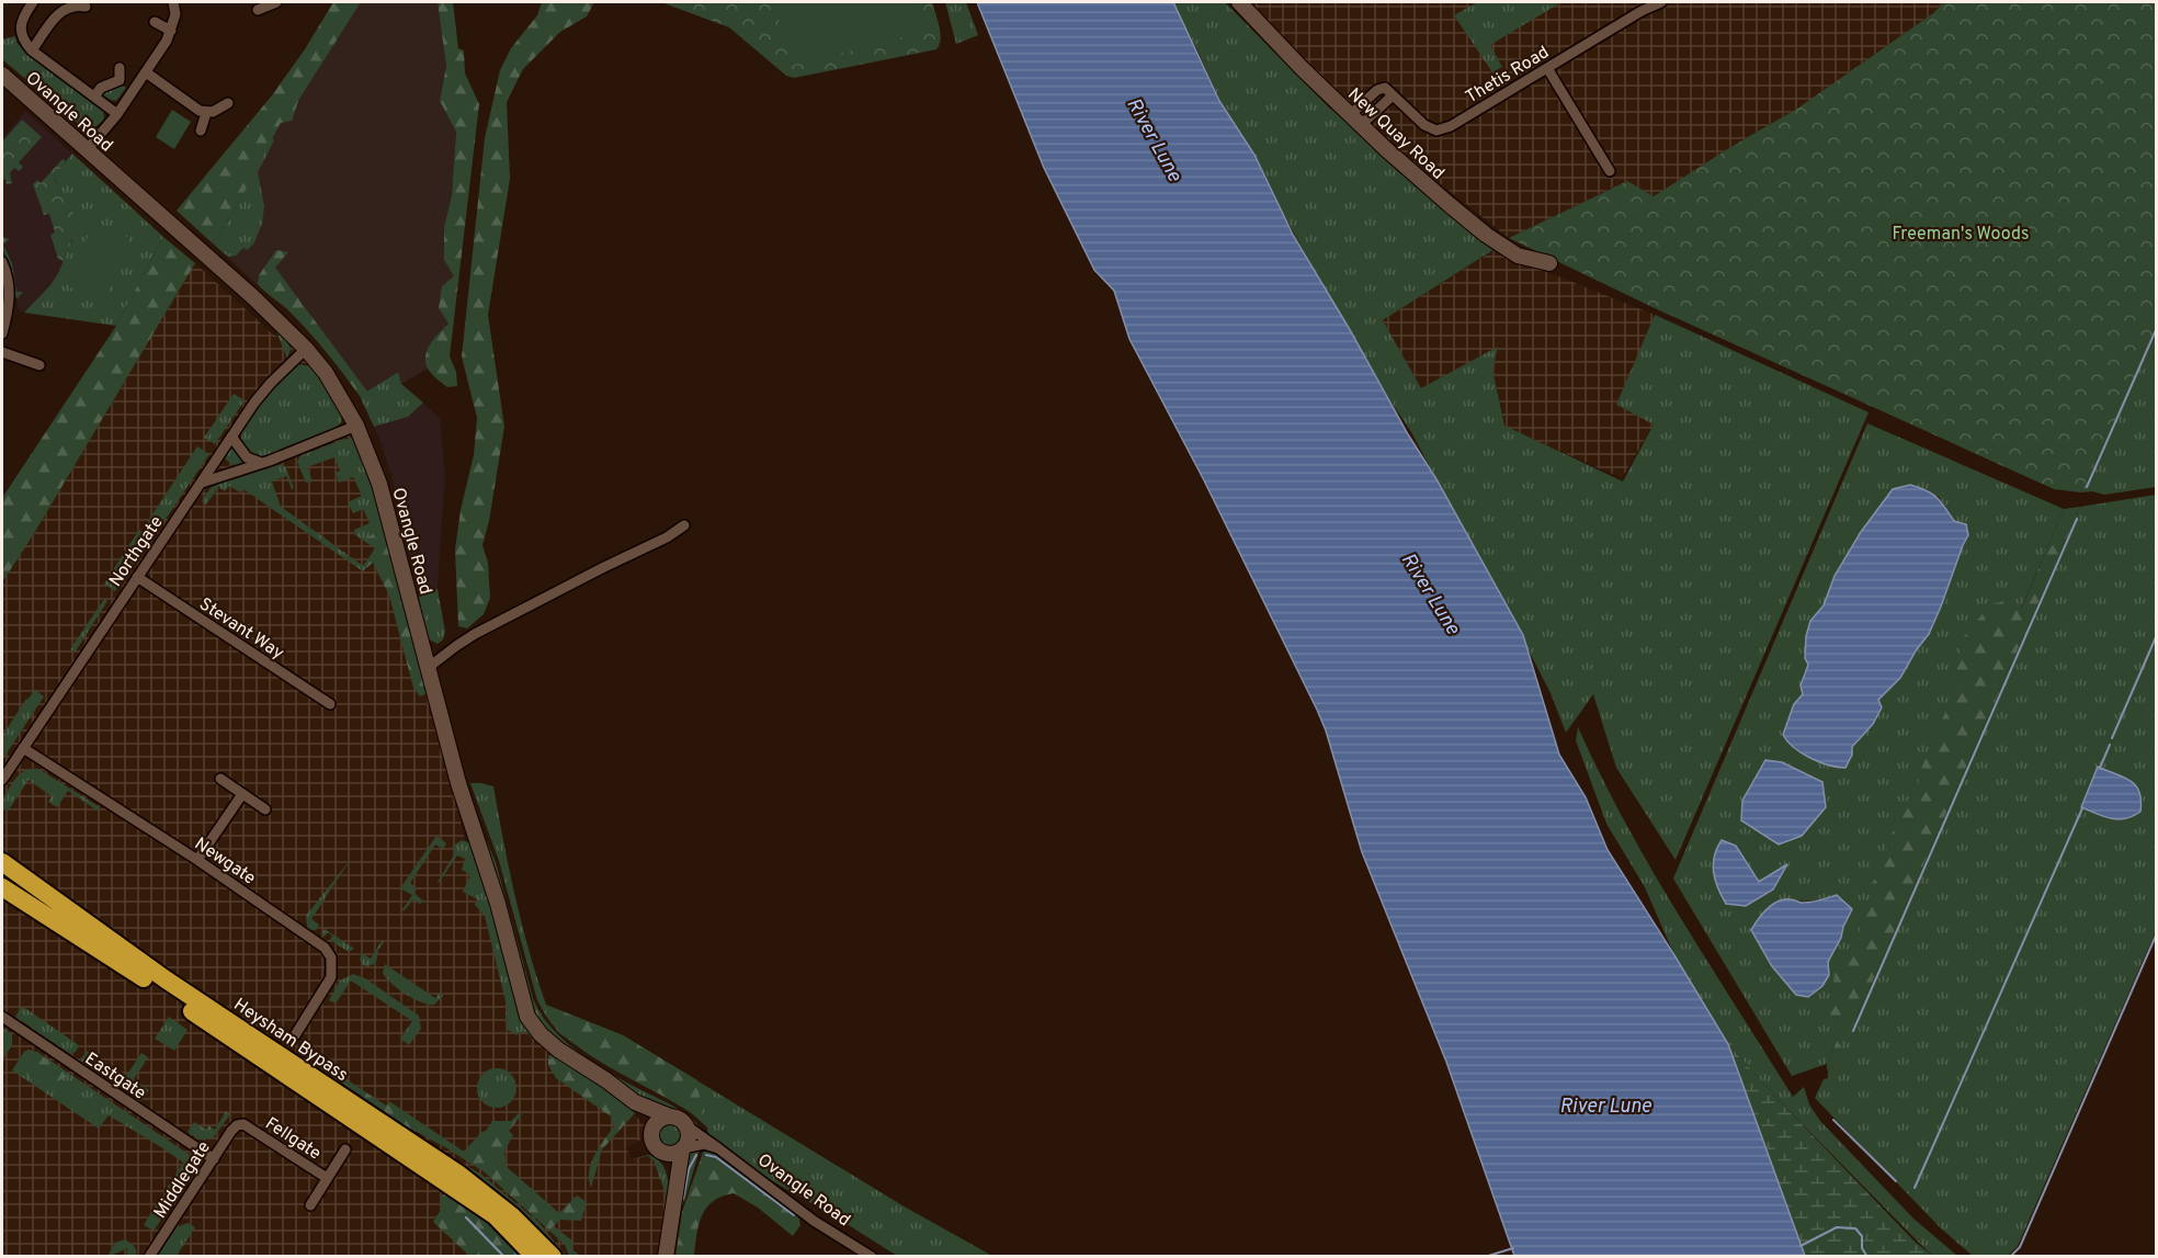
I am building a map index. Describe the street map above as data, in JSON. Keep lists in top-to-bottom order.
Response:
{
  "streets": {
    "highway": ["Heysham Bypass"],
    "main road": ["Ovangle Road", "New Quay Road"],
    "street": [
      "Thetis Road",
      "Northgate",
      "Stevant Way",
      "Newgate",
      "Eastgate",
      "Fellgate",
      "Middlegate"
    ]
  },
  "crossings": [
    ["Ovangle Road", "Northgate"],
    ["Northgate", "Stevant Way"],
    ["Northgate", "Newgate"],
    ["Eastgate", "Middlegate"],
    ["Fellgate", "Middlegate"]
  ],
  "water": ["River Lune"],
  "parks": ["Freeman's Woods"]
}
